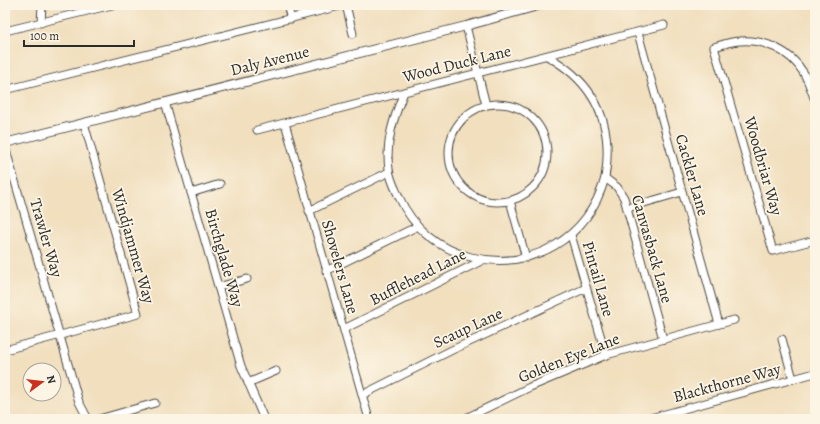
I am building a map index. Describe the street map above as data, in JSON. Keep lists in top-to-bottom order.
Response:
{
  "streets": {
    "street": [
      "Daly Avenue",
      "Wood Duck Lane",
      "Woodbriar Way",
      "Cackler Lane",
      "Trawler Way",
      "Windjammer Way",
      "Canvasback Lane",
      "Birchglade Way",
      "Shovelers Lane",
      "Bufflehead Lane",
      "Pintail Lane",
      "Scaup Lane",
      "Golden Eye Lane",
      "Blackthorne Way"
    ]
  },
  "crossings": [
    ["Daly Avenue", "Windjammer Way"],
    ["Daly Avenue", "Birchglade Way"],
    ["Wood Duck Lane", "Cackler Lane"],
    ["Wood Duck Lane", "Shovelers Lane"],
    ["Cackler Lane", "Golden Eye Lane"],
    ["Trawler Way", "Windjammer Way"],
    ["Canvasback Lane", "Golden Eye Lane"],
    ["Shovelers Lane", "Bufflehead Lane"],
    ["Shovelers Lane", "Scaup Lane"],
    ["Pintail Lane", "Scaup Lane"],
    ["Pintail Lane", "Golden Eye Lane"]
  ],
  "scale_bar": "100 m",
  "north": "right"
}
